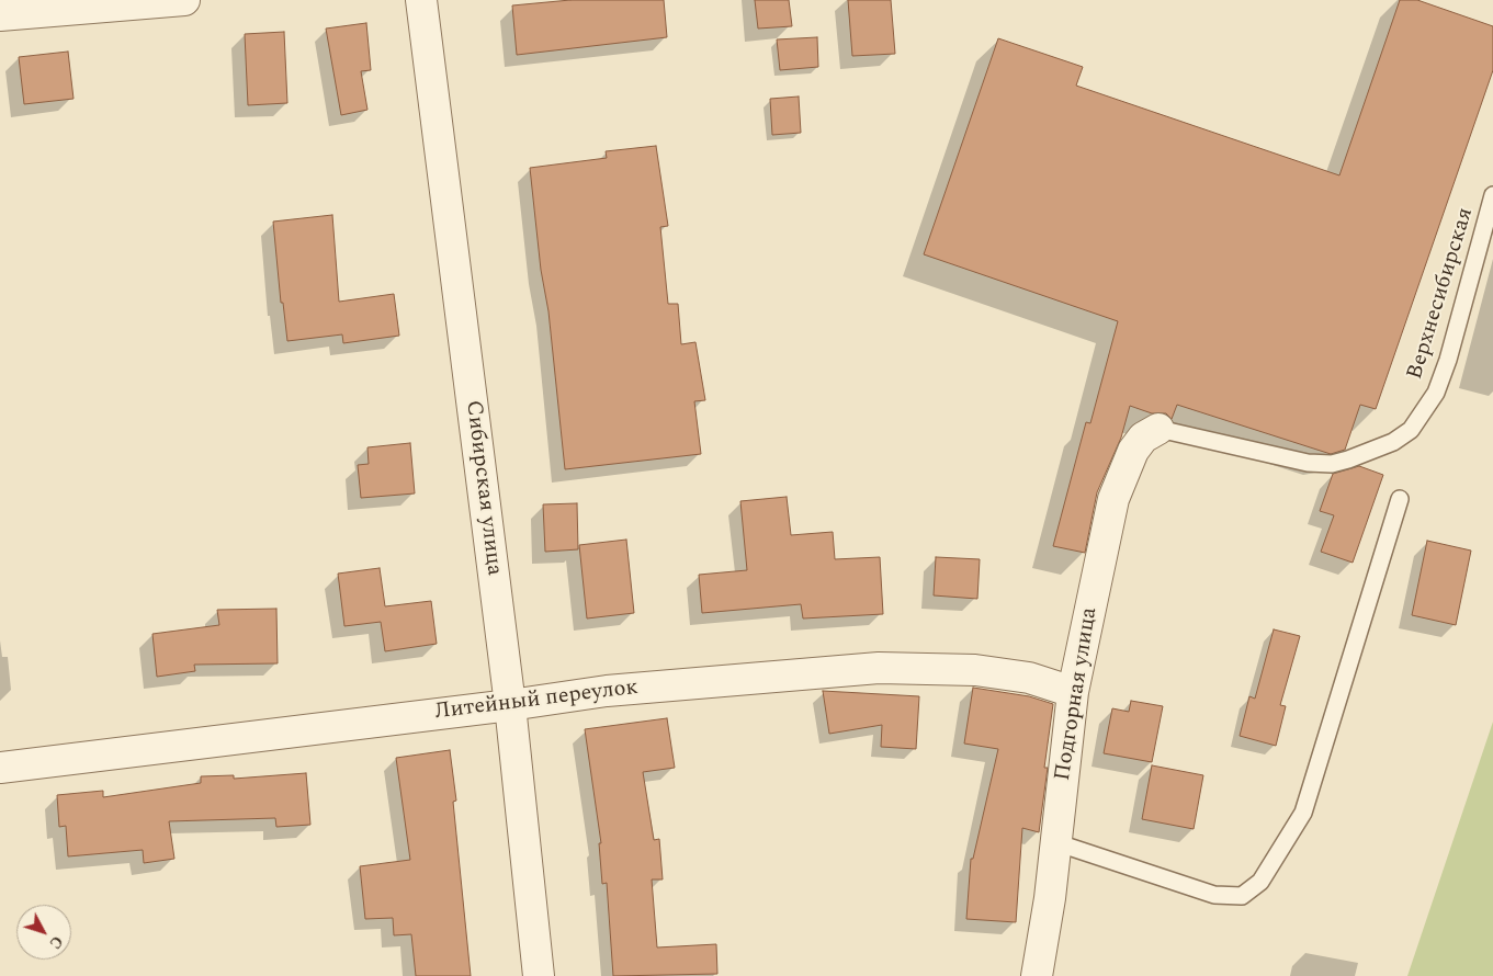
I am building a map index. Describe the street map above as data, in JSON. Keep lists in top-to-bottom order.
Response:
{
  "streets": {
    "street": ["Сибирская улица", "Подгорная улица", "Литейный переулок"],
    "lane": ["Верхнесибирская"]
  },
  "crossings": [
    ["Верхнесибирская", "Подгорная улица"],
    ["Сибирская улица", "Литейный переулок"],
    ["Подгорная улица", "Литейный переулок"]
  ],
  "north": "bottom right"
}
